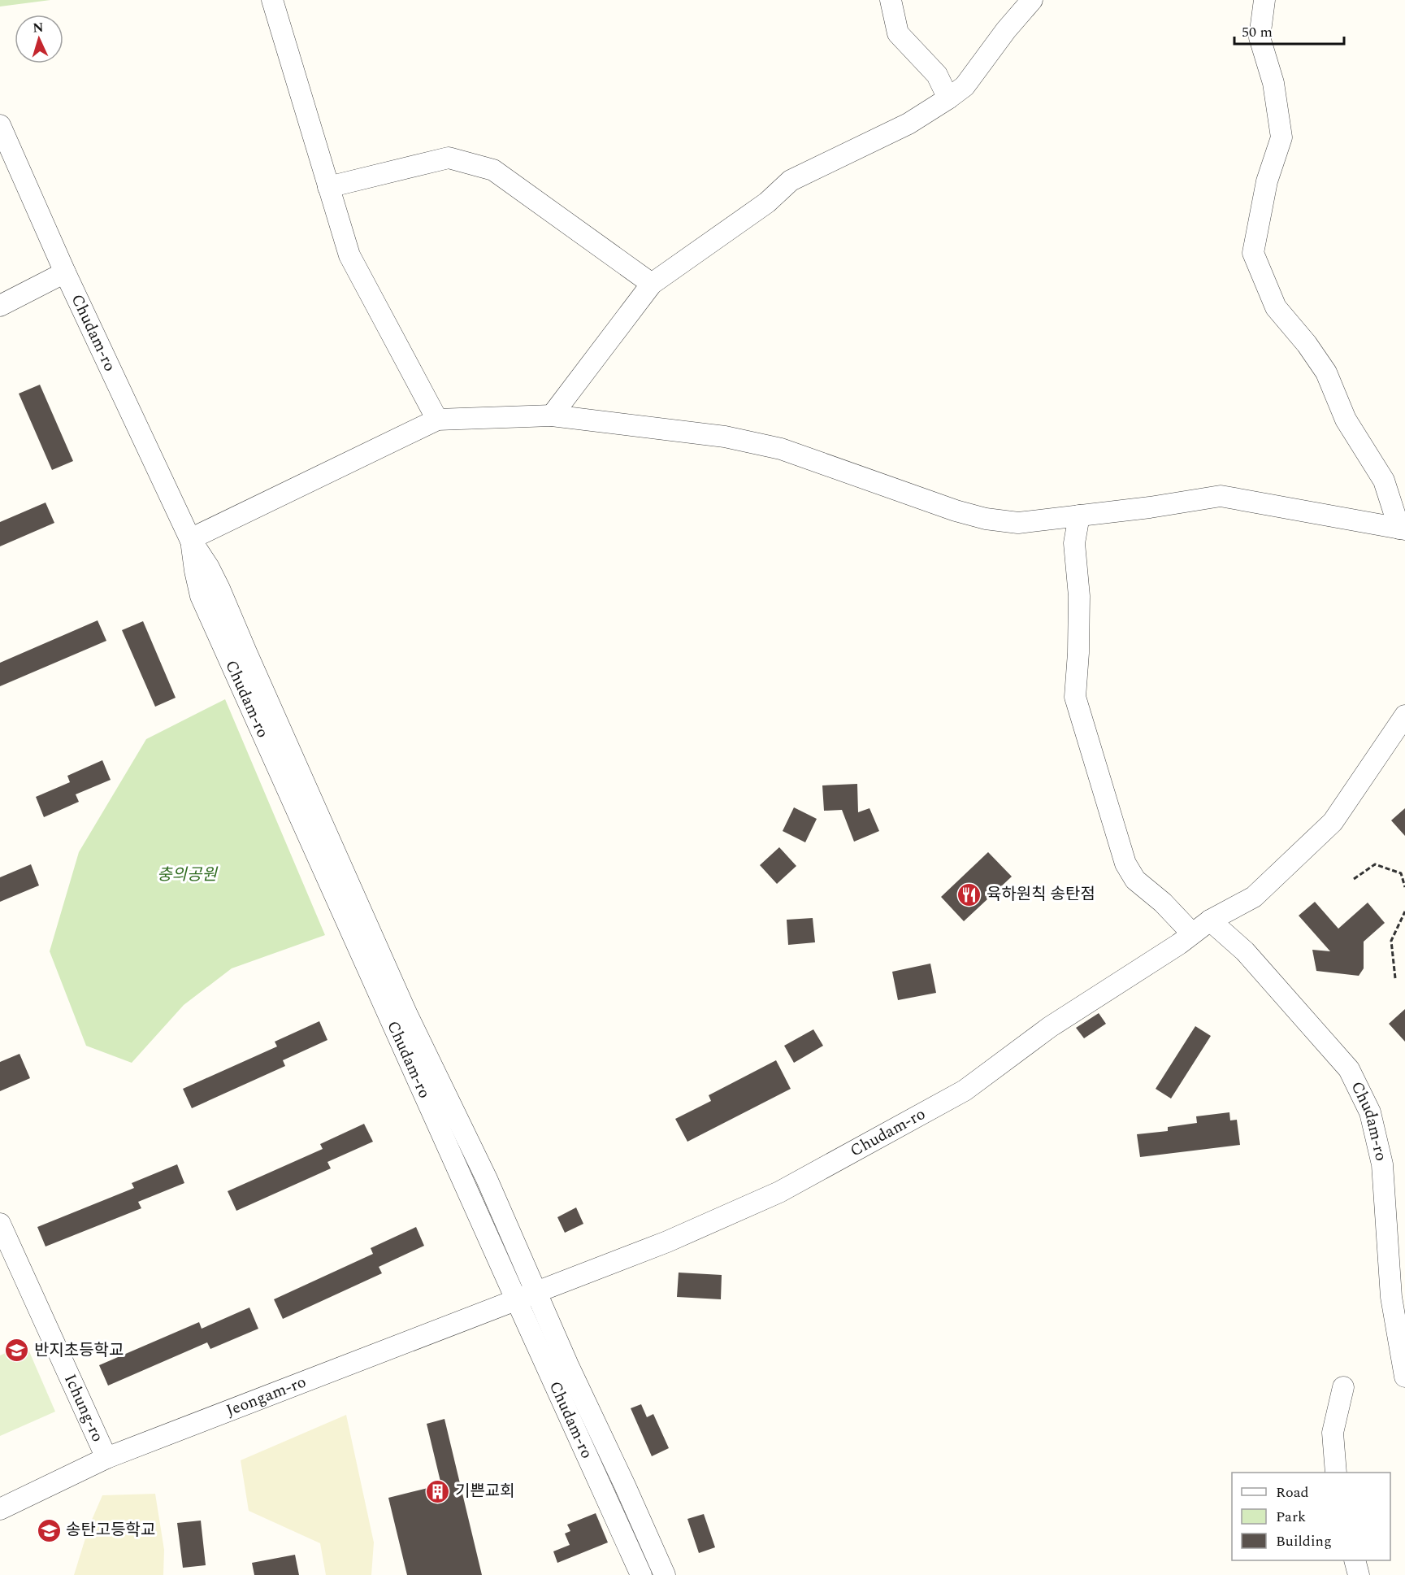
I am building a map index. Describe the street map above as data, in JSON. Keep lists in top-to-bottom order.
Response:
{
  "streets": {
    "street": ["Chudam-ro", "Jeongam-ro", "Ichung-ro"]
  },
  "crossings": [
    ["Chudam-ro", "Jeongam-ro"],
    ["Jeongam-ro", "Ichung-ro"]
  ],
  "parks": ["충의공원"],
  "places": {
    "restaurant": ["육하원칙 송탄점"],
    "school or university": ["반지초등학교", "송탄고등학교"],
    "building": ["기쁜교회"]
  },
  "legend": ["Road", "Park", "Building"],
  "scale_bar": "50 m",
  "north": "top"
}
